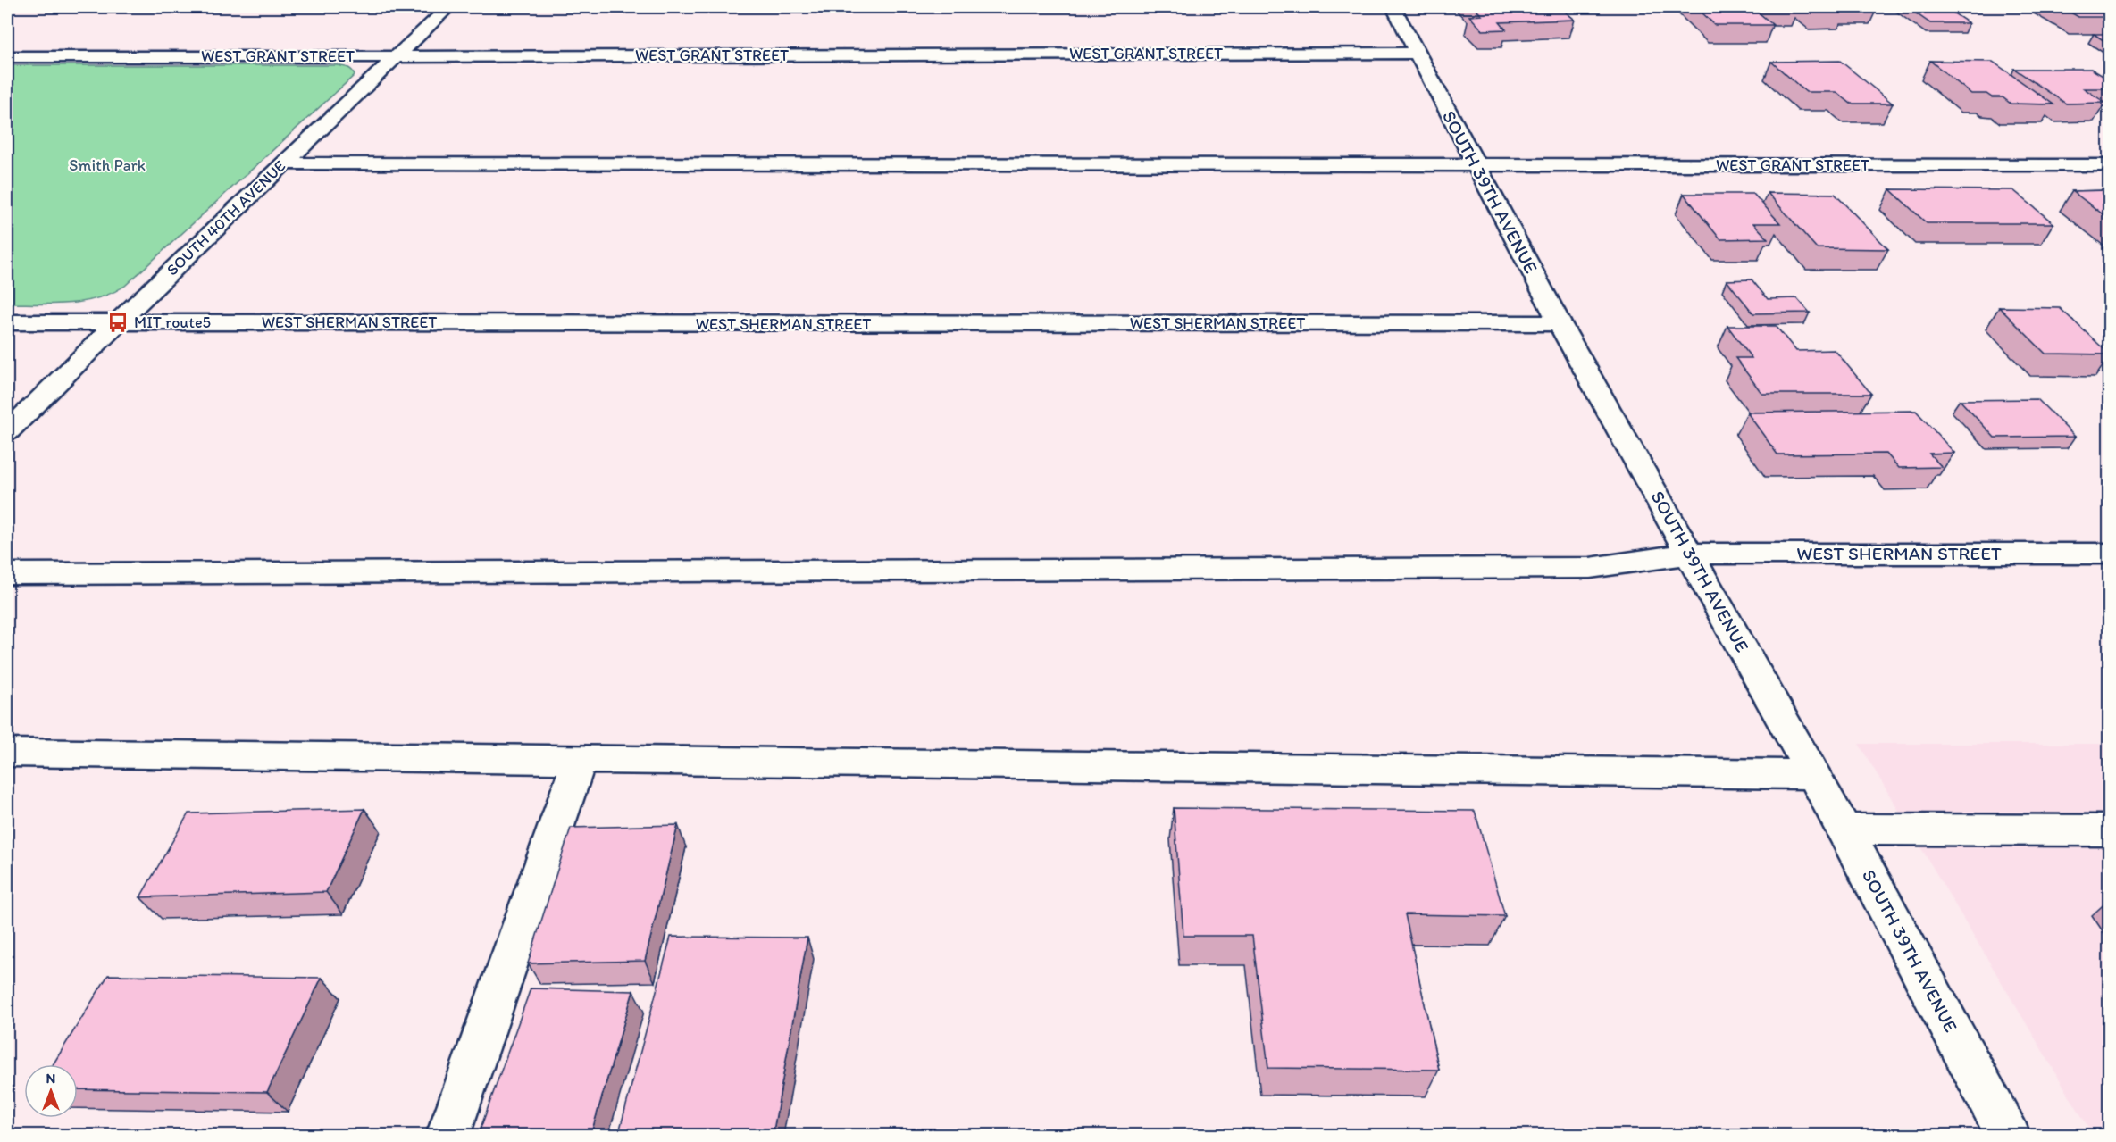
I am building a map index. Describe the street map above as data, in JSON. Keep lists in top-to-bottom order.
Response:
{
  "streets": {
    "street": [
      "WEST GRANT STREET",
      "SOUTH 39TH AVENUE",
      "SOUTH 40TH AVENUE",
      "WEST SHERMAN STREET"
    ]
  },
  "crossings": [
    ["WEST GRANT STREET", "SOUTH 39TH AVENUE"],
    ["WEST GRANT STREET", "SOUTH 40TH AVENUE"],
    ["SOUTH 39TH AVENUE", "WEST SHERMAN STREET"],
    ["SOUTH 40TH AVENUE", "WEST SHERMAN STREET"]
  ],
  "parks": ["Smith Park"],
  "places": {
    "bus stop": ["MIT route5"]
  },
  "north": "top"
}
